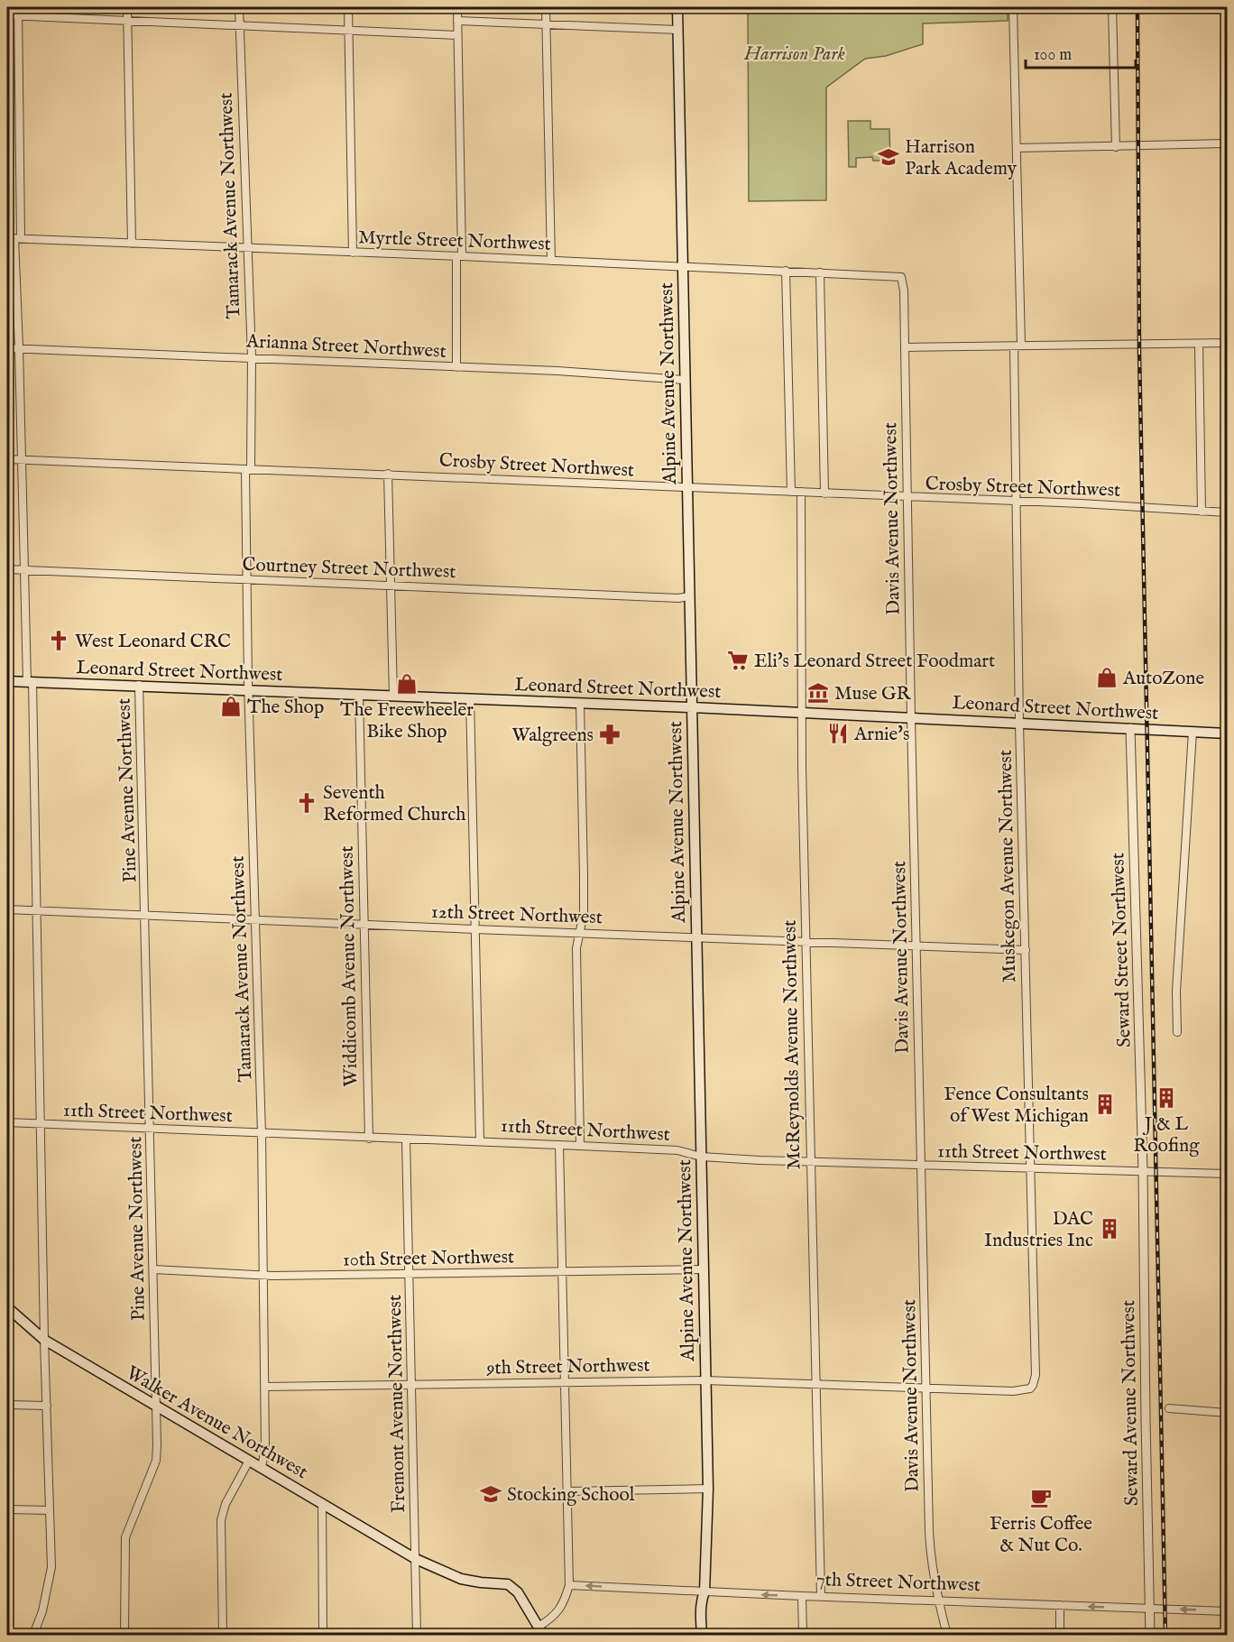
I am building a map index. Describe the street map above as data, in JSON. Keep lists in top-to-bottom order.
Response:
{
  "streets": {
    "main road": ["Alpine Avenue Northwest", "Leonard Street Northwest", "Walker Avenue Northwest"],
    "street": [
      "Tamarack Avenue Northwest",
      "Myrtle Street Northwest",
      "Arianna Street Northwest",
      "Crosby Street Northwest",
      "Davis Avenue Northwest",
      "Courtney Street Northwest",
      "Pine Avenue Northwest",
      "Muskegon Avenue Northwest",
      "12th Street Northwest",
      "Seward Street Northwest",
      "Widdicomb Avenue Northwest",
      "McReynolds Avenue Northwest",
      "11th Street Northwest",
      "10th Street Northwest",
      "9th Street Northwest",
      "Seward Avenue Northwest",
      "Fremont Avenue Northwest",
      "7th Street Northwest"
    ]
  },
  "crossings": [
    ["Tamarack Avenue Northwest", "Myrtle Street Northwest"],
    ["Tamarack Avenue Northwest", "Arianna Street Northwest"],
    ["Tamarack Avenue Northwest", "Crosby Street Northwest"],
    ["Tamarack Avenue Northwest", "Courtney Street Northwest"],
    ["Tamarack Avenue Northwest", "Leonard Street Northwest"],
    ["Tamarack Avenue Northwest", "12th Street Northwest"],
    ["Tamarack Avenue Northwest", "11th Street Northwest"],
    ["Tamarack Avenue Northwest", "10th Street Northwest"],
    ["Tamarack Avenue Northwest", "9th Street Northwest"],
    ["Tamarack Avenue Northwest", "Walker Avenue Northwest"],
    ["Myrtle Street Northwest", "Alpine Avenue Northwest"],
    ["Myrtle Street Northwest", "Davis Avenue Northwest"],
    ["Arianna Street Northwest", "Alpine Avenue Northwest"],
    ["Alpine Avenue Northwest", "Crosby Street Northwest"],
    ["Alpine Avenue Northwest", "Courtney Street Northwest"],
    ["Alpine Avenue Northwest", "Leonard Street Northwest"],
    ["Alpine Avenue Northwest", "12th Street Northwest"],
    ["Alpine Avenue Northwest", "11th Street Northwest"],
    ["Alpine Avenue Northwest", "10th Street Northwest"],
    ["Alpine Avenue Northwest", "9th Street Northwest"],
    ["Alpine Avenue Northwest", "7th Street Northwest"],
    ["Crosby Street Northwest", "Davis Avenue Northwest"],
    ["Crosby Street Northwest", "Muskegon Avenue Northwest"],
    ["Crosby Street Northwest", "McReynolds Avenue Northwest"],
    ["Davis Avenue Northwest", "Leonard Street Northwest"],
    ["Davis Avenue Northwest", "12th Street Northwest"],
    ["Davis Avenue Northwest", "11th Street Northwest"],
    ["Davis Avenue Northwest", "9th Street Northwest"],
    ["Davis Avenue Northwest", "7th Street Northwest"],
    ["Leonard Street Northwest", "Pine Avenue Northwest"],
    ["Leonard Street Northwest", "Muskegon Avenue Northwest"],
    ["Leonard Street Northwest", "Seward Street Northwest"],
    ["Leonard Street Northwest", "Widdicomb Avenue Northwest"],
    ["Leonard Street Northwest", "McReynolds Avenue Northwest"],
    ["Pine Avenue Northwest", "12th Street Northwest"],
    ["Pine Avenue Northwest", "11th Street Northwest"],
    ["Pine Avenue Northwest", "10th Street Northwest"],
    ["Pine Avenue Northwest", "Walker Avenue Northwest"],
    ["Muskegon Avenue Northwest", "12th Street Northwest"],
    ["Muskegon Avenue Northwest", "11th Street Northwest"],
    ["Muskegon Avenue Northwest", "9th Street Northwest"],
    ["12th Street Northwest", "Widdicomb Avenue Northwest"],
    ["12th Street Northwest", "McReynolds Avenue Northwest"],
    ["Seward Street Northwest", "11th Street Northwest"],
    ["Seward Street Northwest", "Seward Avenue Northwest"],
    ["Widdicomb Avenue Northwest", "11th Street Northwest"],
    ["McReynolds Avenue Northwest", "11th Street Northwest"],
    ["McReynolds Avenue Northwest", "9th Street Northwest"],
    ["McReynolds Avenue Northwest", "7th Street Northwest"],
    ["11th Street Northwest", "Seward Avenue Northwest"],
    ["11th Street Northwest", "Fremont Avenue Northwest"],
    ["10th Street Northwest", "Fremont Avenue Northwest"],
    ["9th Street Northwest", "Fremont Avenue Northwest"],
    ["Seward Avenue Northwest", "7th Street Northwest"],
    ["Fremont Avenue Northwest", "Walker Avenue Northwest"]
  ],
  "one_way": ["7th Street Northwest"],
  "parks": ["Harrison Park"],
  "places": {
    "school or university": ["Harrison Park Academy", "Stocking School"],
    "church": ["West Leonard CRC", "Seventh Reformed Church"],
    "supermarket": ["Eli's Leonard Street Foodmart"],
    "shop": ["AutoZone", "The Freewheeler Bike Shop", "The Shop"],
    "museum": ["Muse GR"],
    "restaurant": ["Arnie's"],
    "pharmacy": ["Walgreens"],
    "building": ["J & L Roofing", "Fence Consultants of West Michigan", "DAC Industries Inc"],
    "cafe": ["Ferris Coffee & Nut Co."]
  },
  "scale_bar": "100 m"
}
